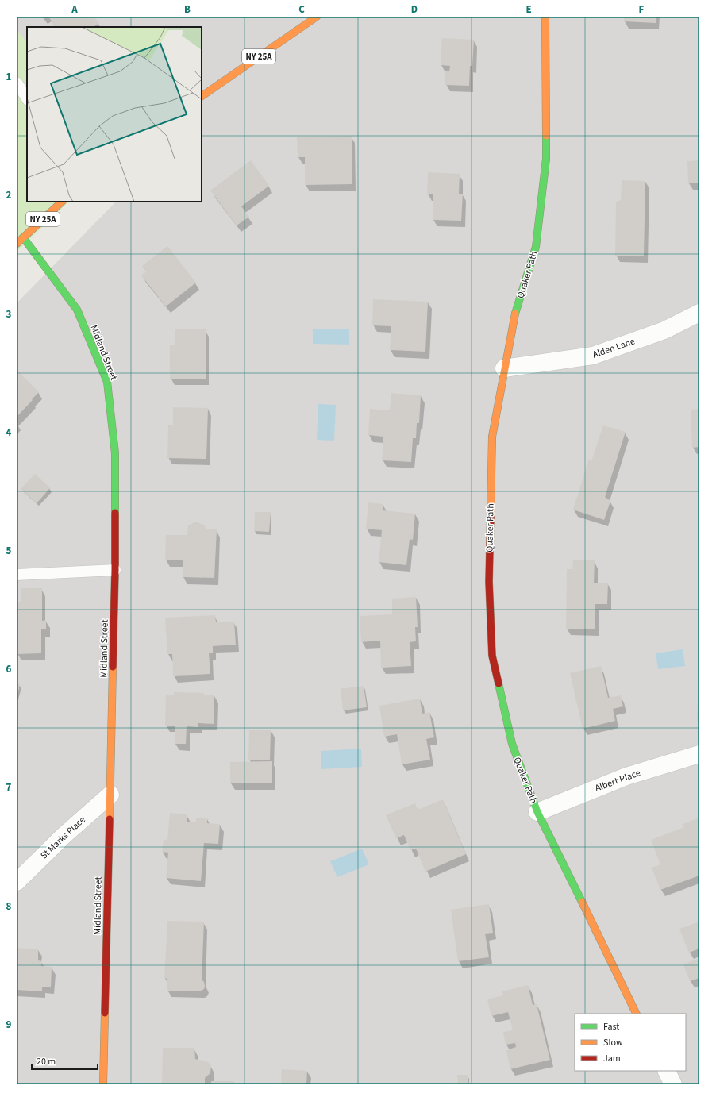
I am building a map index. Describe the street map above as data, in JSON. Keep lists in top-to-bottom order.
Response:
{
  "streets": {
    "street": [
      "NY 25A",
      "Quaker Path",
      "Alden Lane",
      "Midland Street",
      "Albert Place",
      "St Marks Place"
    ]
  },
  "crossings": [
    ["NY 25A", "Midland Street"],
    ["Quaker Path", "Alden Lane"],
    ["Quaker Path", "Albert Place"],
    ["Midland Street", "St Marks Place"]
  ],
  "legend": ["Fast", "Slow", "Jam"],
  "scale_bar": "20 m",
  "grid": {
    "columns": [
      "A",
      "B",
      "C",
      "D",
      "E",
      "F"
    ],
    "rows": [
      "1",
      "2",
      "3",
      "4",
      "5",
      "6",
      "7",
      "8",
      "9"
    ]
  }
}
